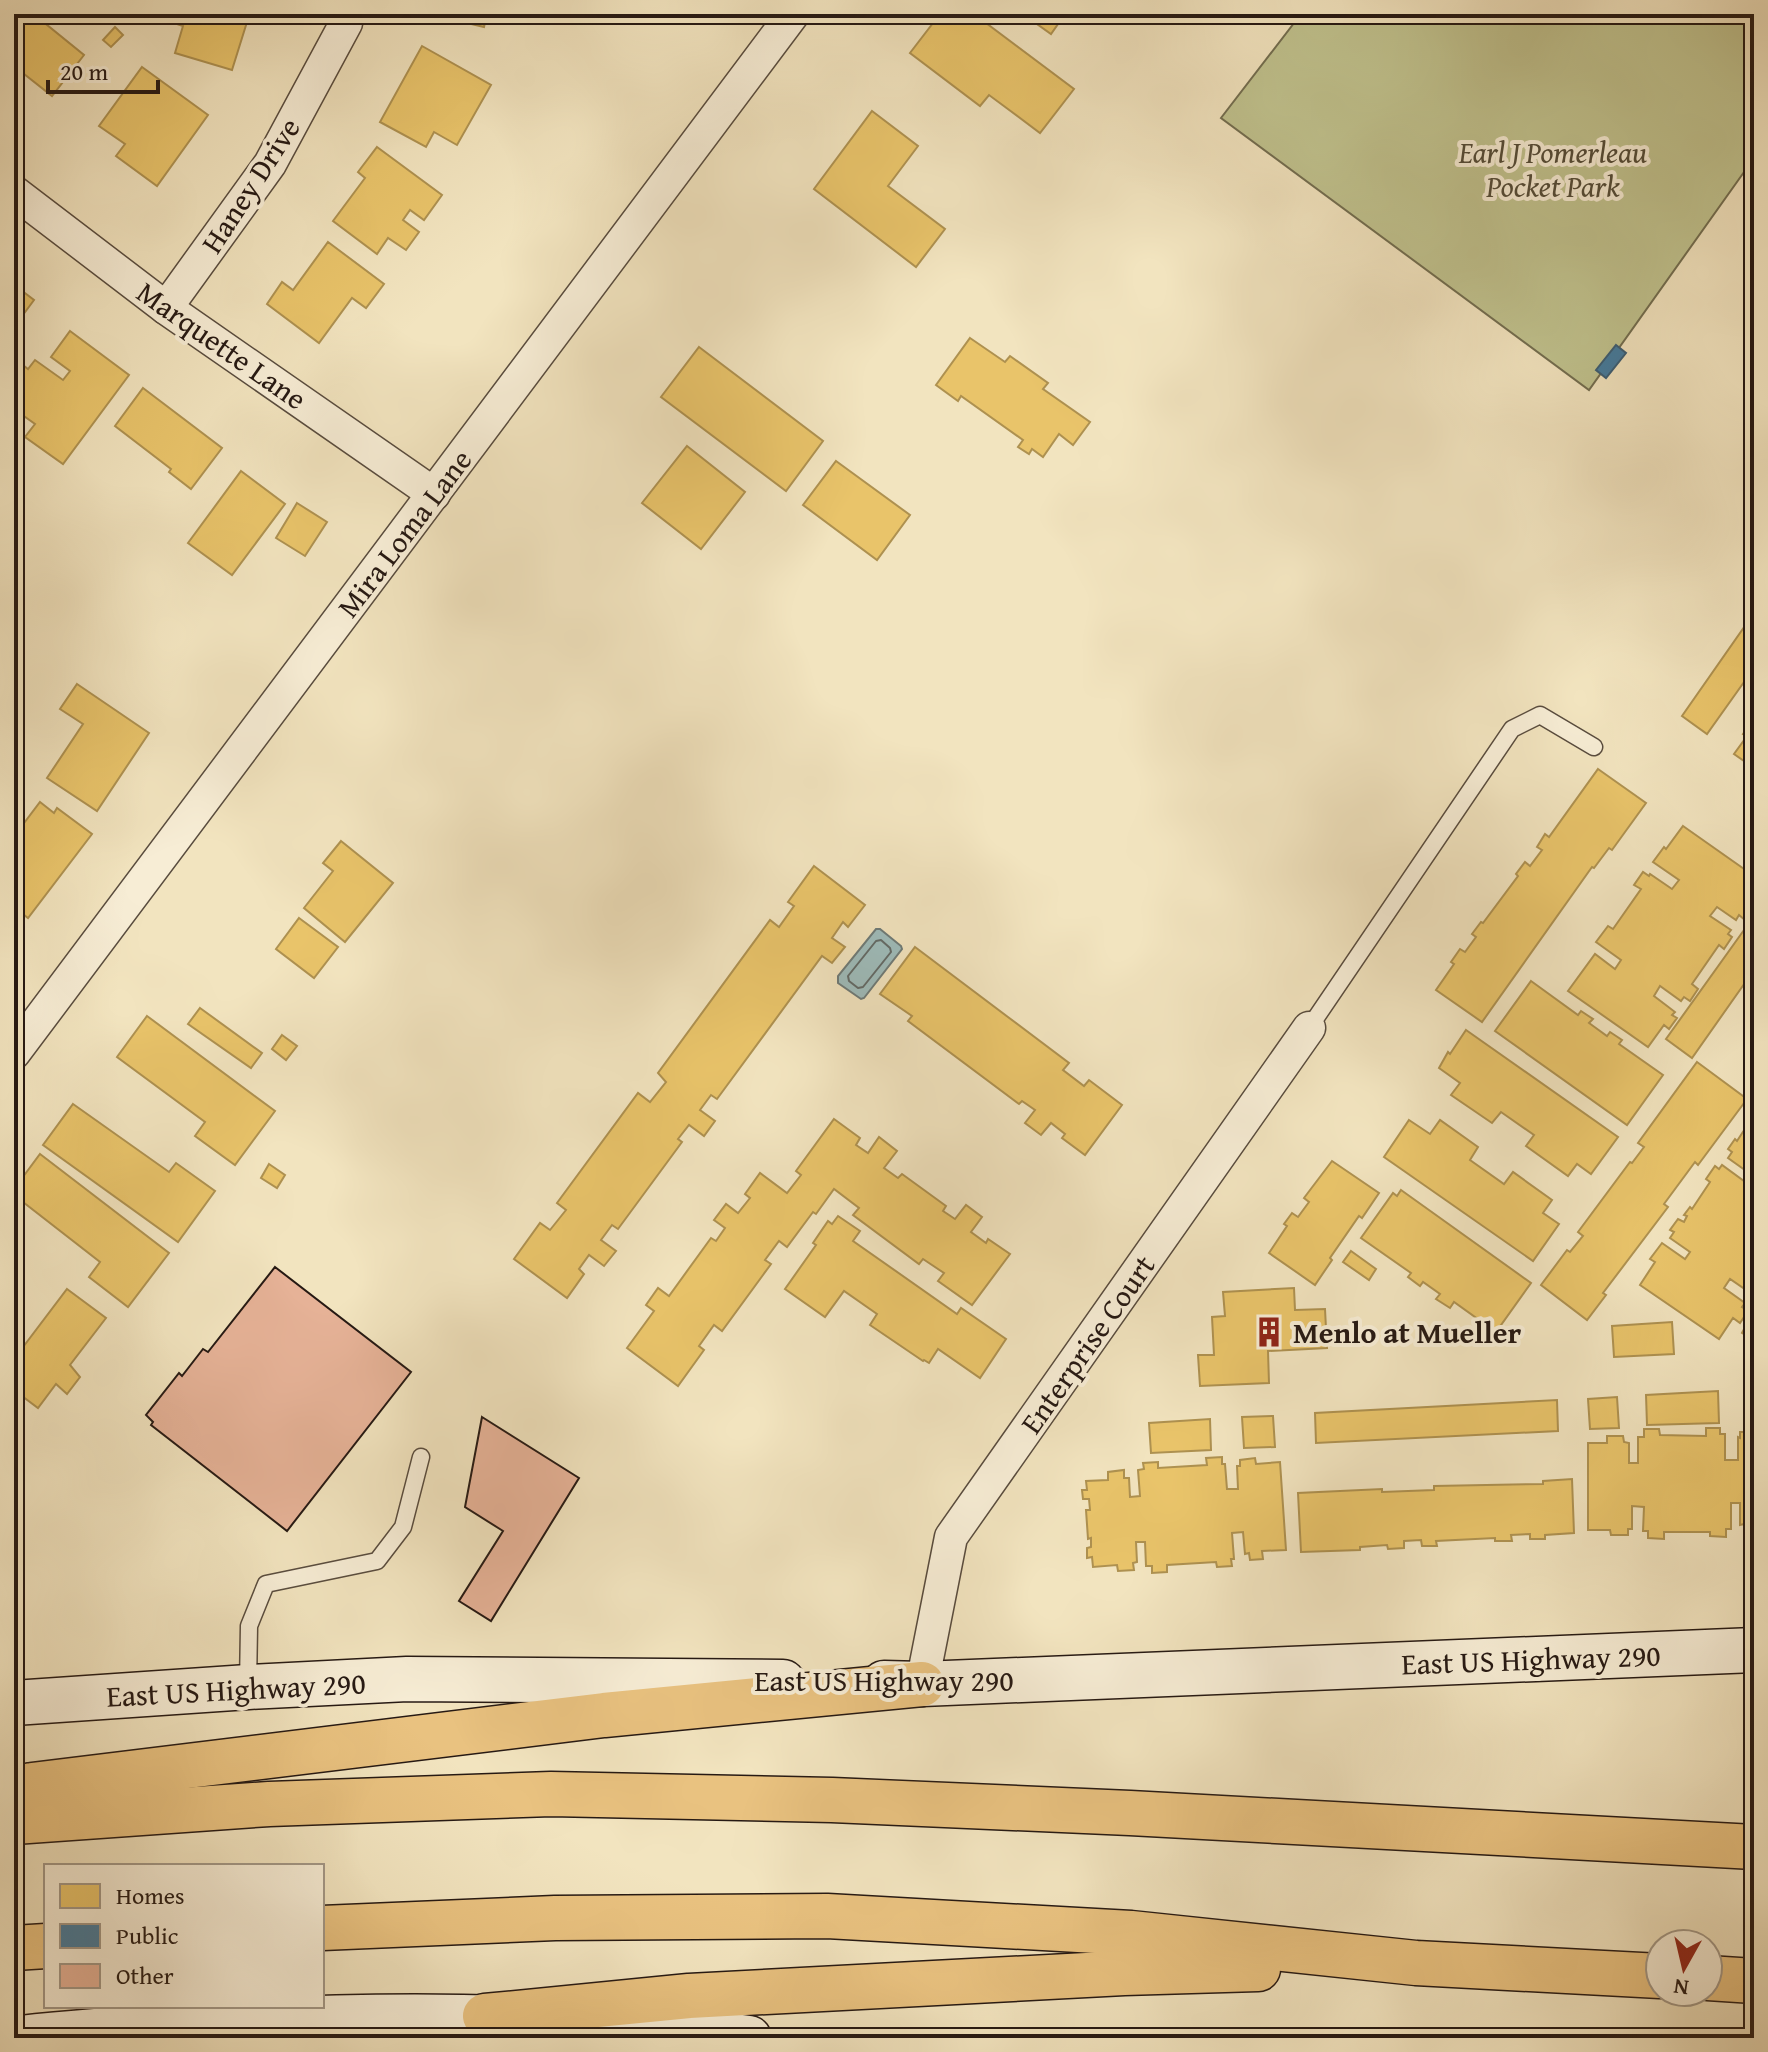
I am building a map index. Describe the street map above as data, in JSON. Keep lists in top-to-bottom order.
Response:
{
  "streets": {
    "main road": ["East US Highway 290"],
    "street": [
      "Haney Drive",
      "Marquette Lane",
      "Mira Loma Lane",
      "Enterprise Court"
    ]
  },
  "crossings": [
    ["Haney Drive", "Marquette Lane"],
    ["Marquette Lane", "Mira Loma Lane"],
    ["Enterprise Court", "East US Highway 290"]
  ],
  "parks": ["Earl J Pomerleau Pocket Park"],
  "places": {
    "building": ["Menlo at Mueller"]
  },
  "legend": ["Homes", "Public", "Other"],
  "scale_bar": "20 m",
  "north": "bottom"
}
